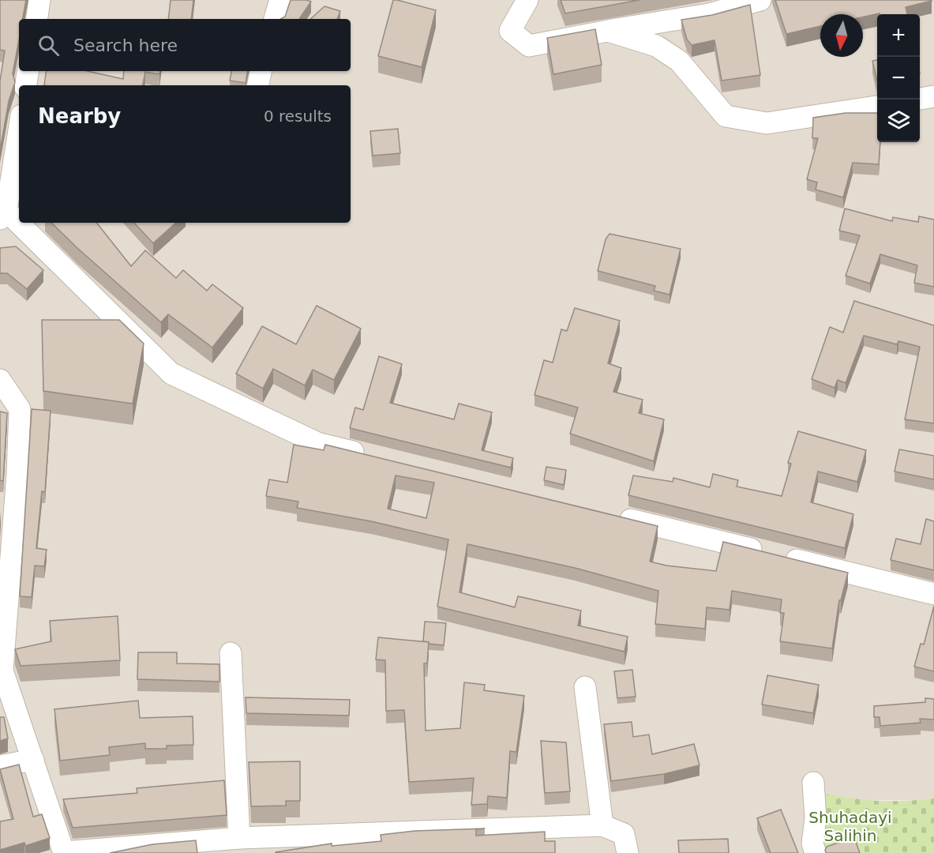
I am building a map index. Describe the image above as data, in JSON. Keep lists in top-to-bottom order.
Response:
{
  "parks": ["Shuhadayi Salihin"],
  "north": "bottom",
  "page": {
    "map_buttons": ["+", "−"],
    "search": "Search here",
    "heading": ["Nearby", "0 results"]
  }
}
